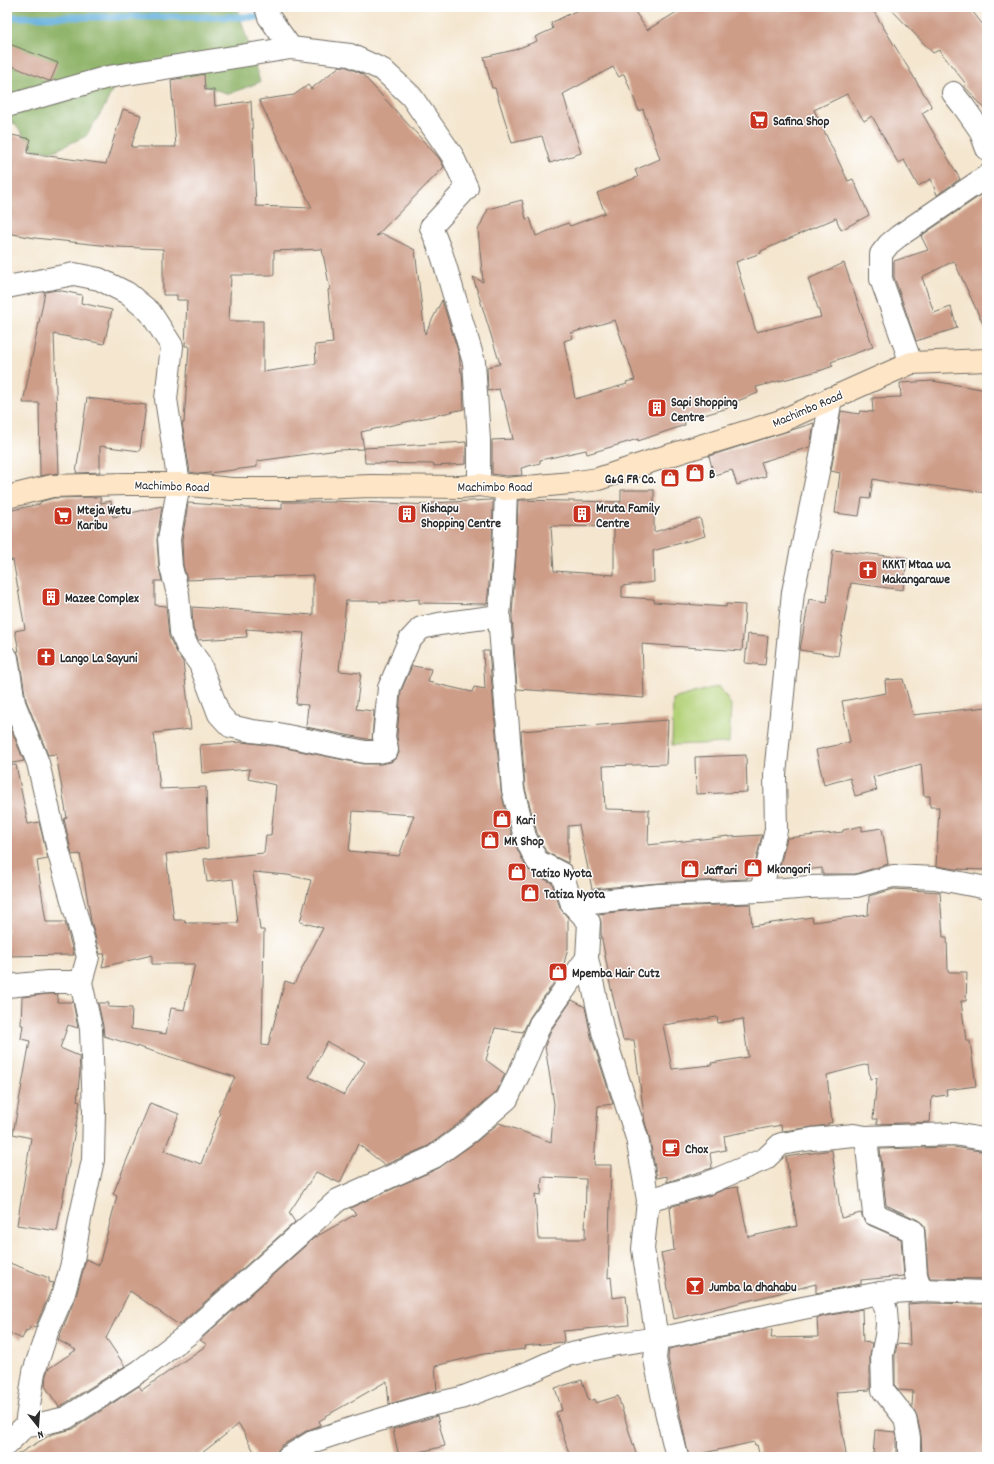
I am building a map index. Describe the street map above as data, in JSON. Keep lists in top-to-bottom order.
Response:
{
  "streets": {
    "street": ["Machimbo Road"]
  },
  "places": {
    "supermarket": ["Safina Shop", "Mteja Wetu Karibu"],
    "building": [
      "Sapi Shopping Centre",
      "Kishapu Shopping Centre",
      "Mruta Family Centre",
      "Mazee Complex"
    ],
    "shop": [
      "B",
      "G&G FR Co.",
      "Kari",
      "MK Shop",
      "Mkongori",
      "Jaffari",
      "Tatizo Nyota",
      "Tatiza Nyota",
      "Mpemba Hair Cutz"
    ],
    "church": ["KKKT Mtaa wa Makangarawe", "Lango La Sayuni"],
    "cafe": ["Chox"],
    "bar": ["Jumba la dhahabu"]
  },
  "north": "bottom"
}
